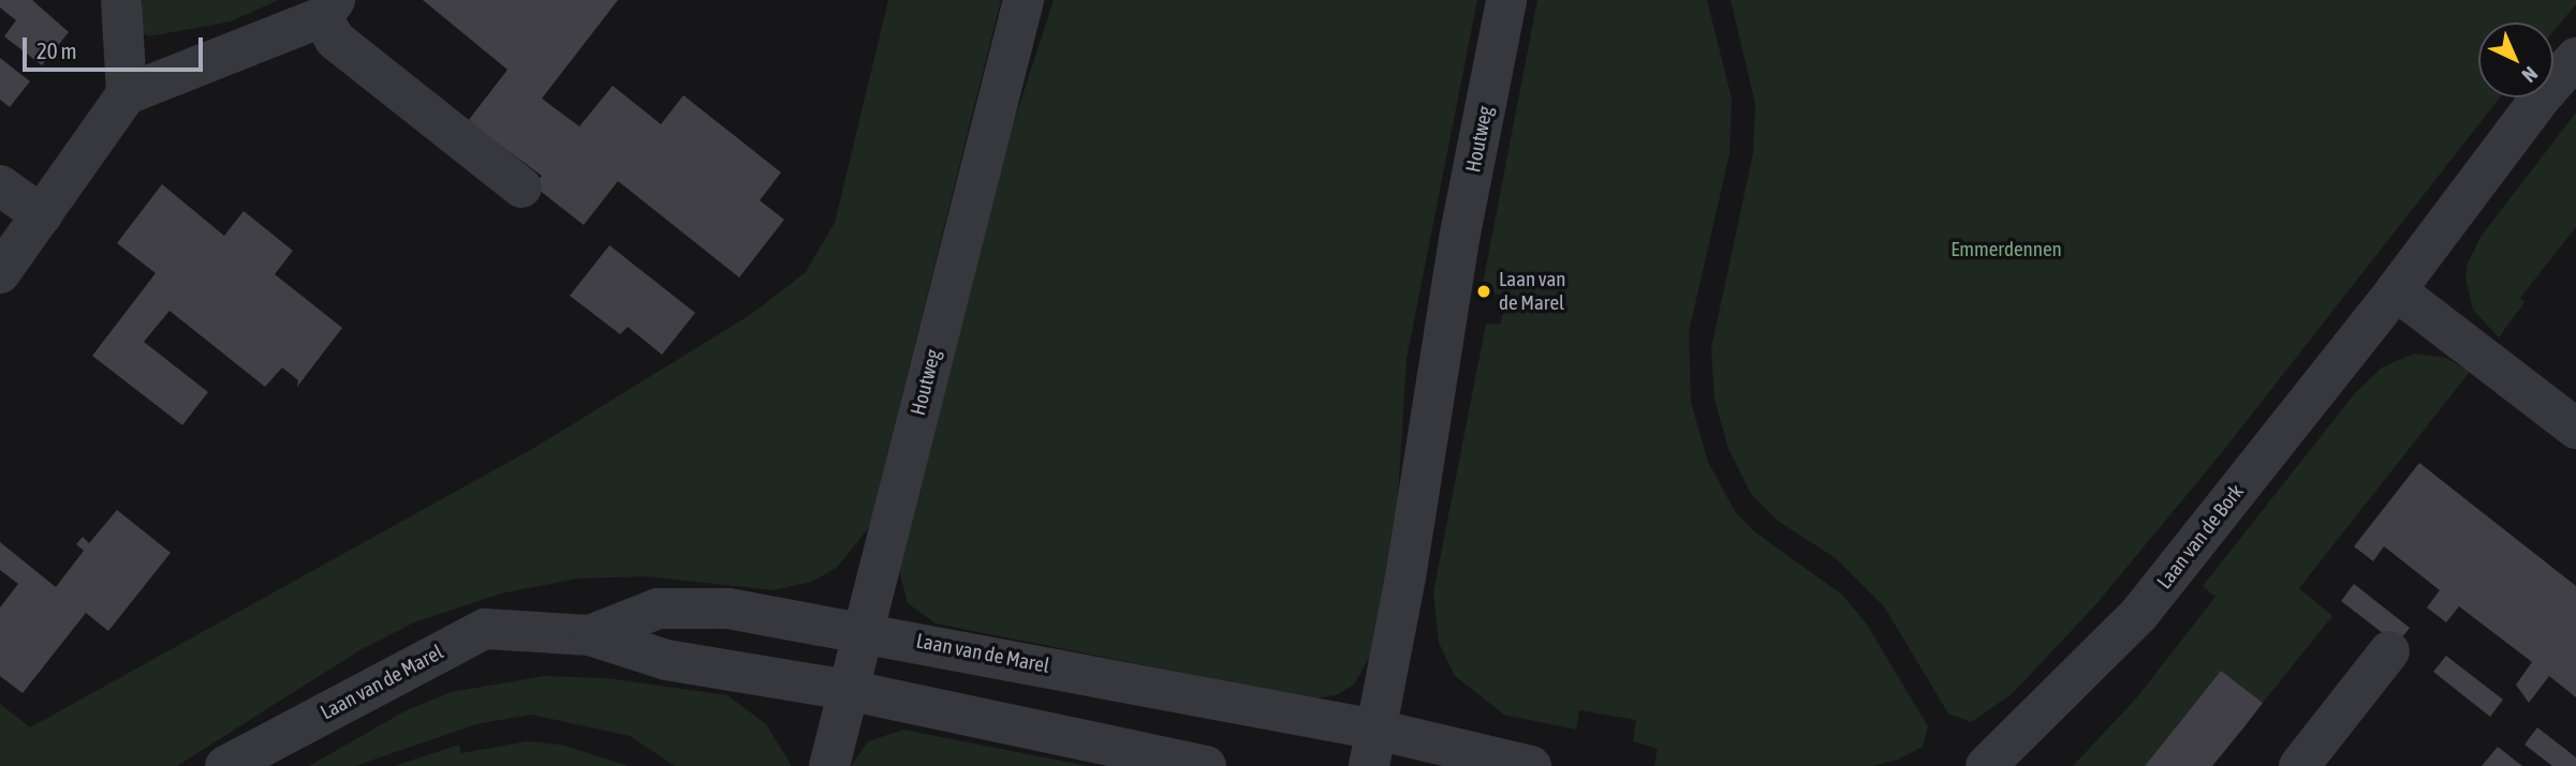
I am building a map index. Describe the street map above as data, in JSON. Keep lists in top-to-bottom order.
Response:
{
  "streets": {
    "street": ["Houtweg", "Laan van de Bork", "Laan van de Marel"]
  },
  "crossings": [
    ["Houtweg", "Laan van de Marel"]
  ],
  "parks": ["Emmerdennen"],
  "places": ["Laan van de Marel"],
  "scale_bar": "20 m",
  "north": "bottom right"
}
